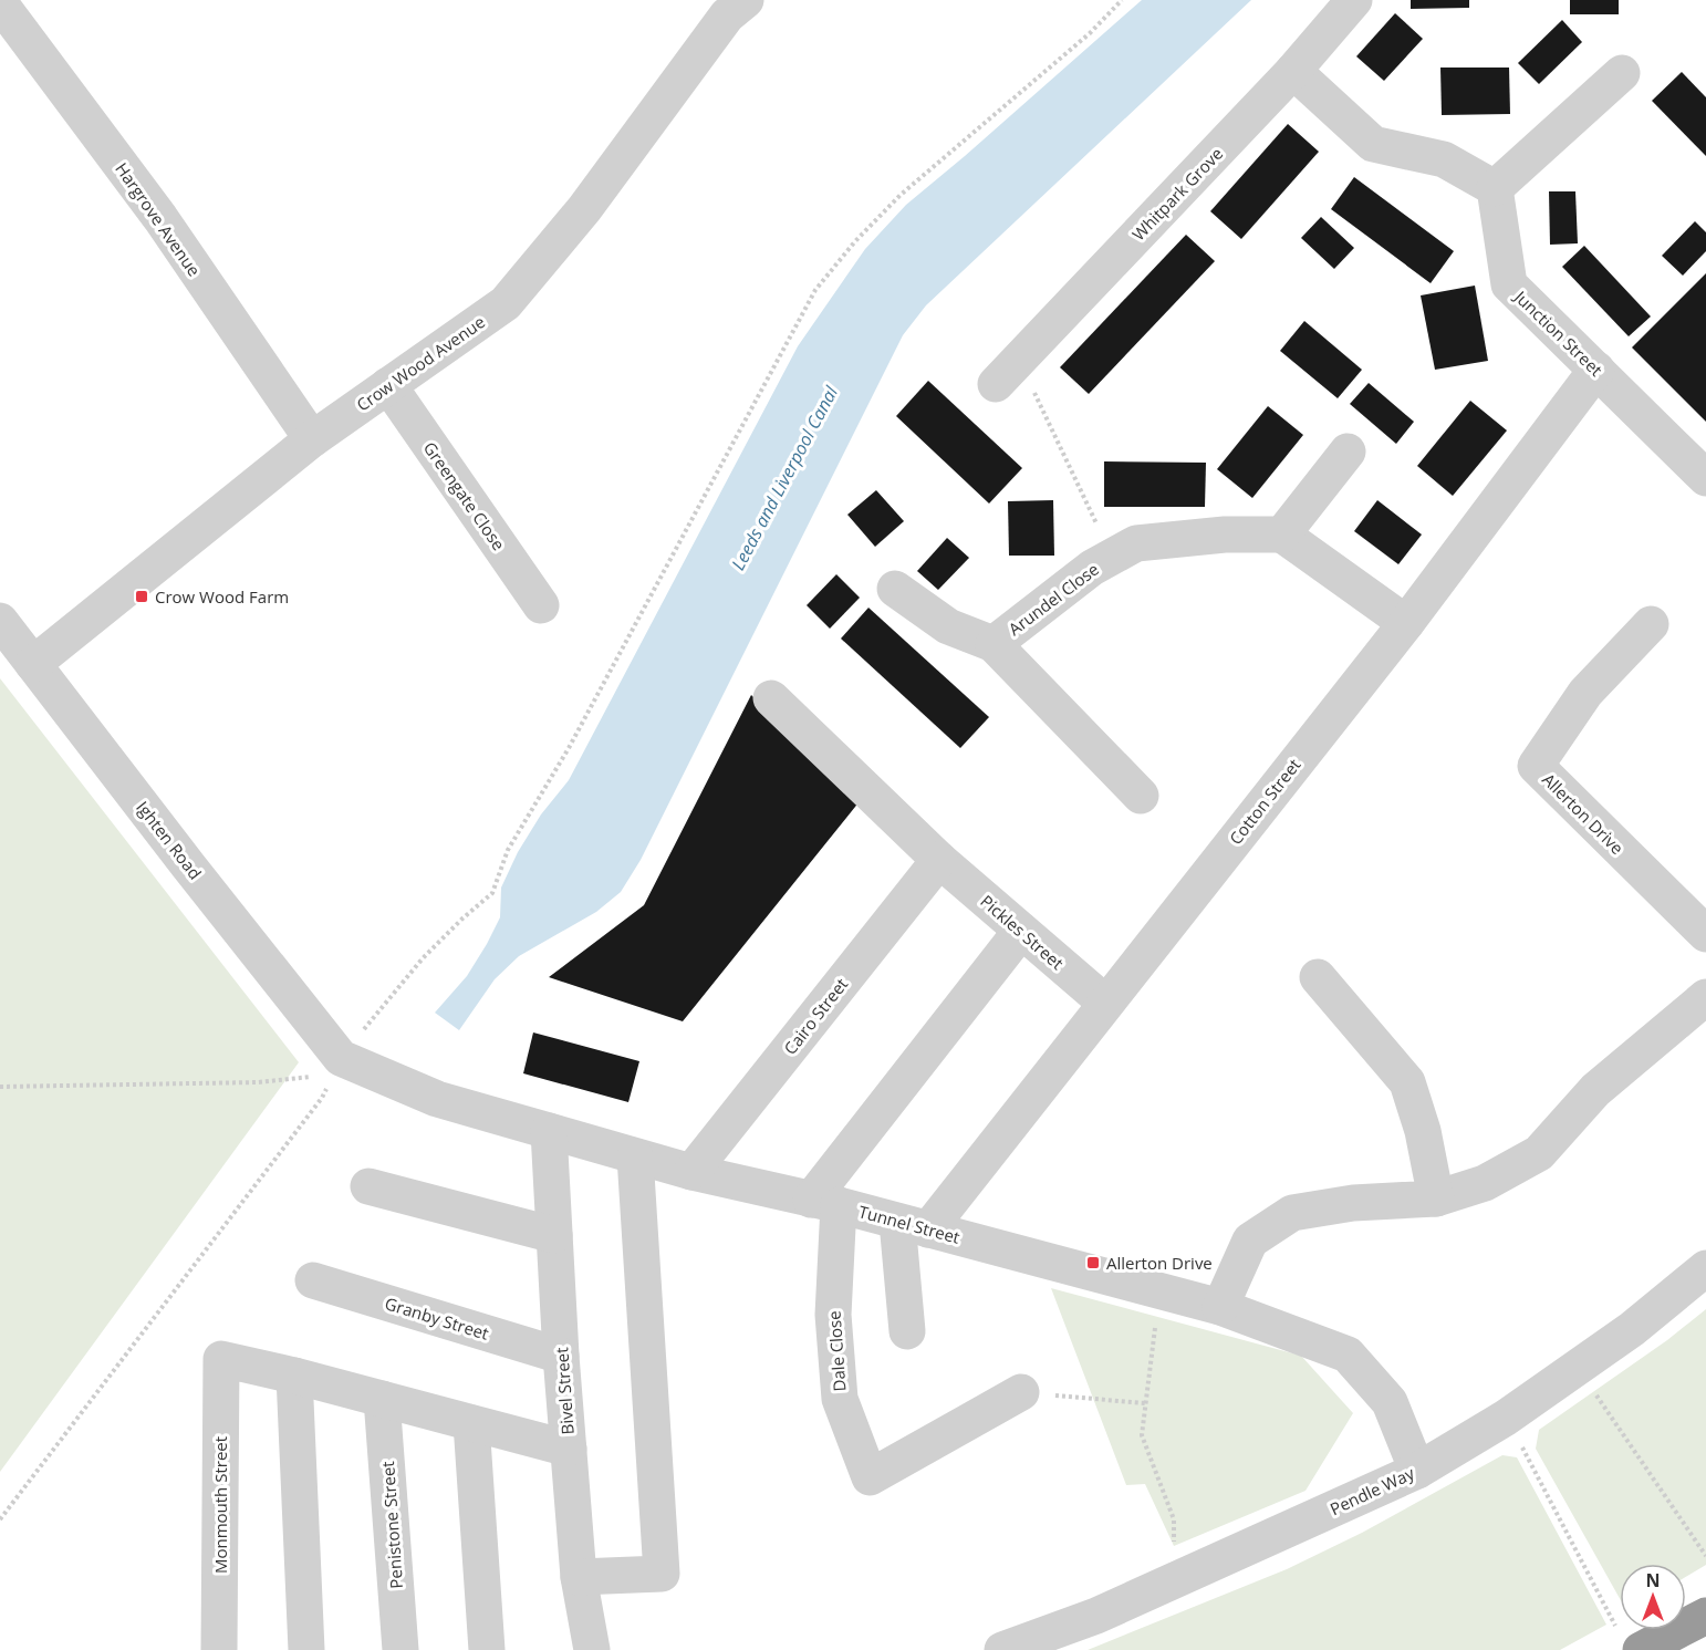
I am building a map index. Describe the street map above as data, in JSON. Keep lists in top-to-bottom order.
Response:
{
  "streets": {
    "street": [
      "Whitpark Grove",
      "Hargrove Avenue",
      "Junction Street",
      "Crow Wood Avenue",
      "Greengate Close",
      "Arundel Close",
      "Cotton Street",
      "Allerton Drive",
      "Ighten Road",
      "Pickles Street",
      "Cairo Street",
      "Tunnel Street",
      "Granby Street",
      "Dale Close",
      "Bivel Street",
      "Pendle Way",
      "Monmouth Street",
      "Penistone Street"
    ]
  },
  "crossings": [
    ["Hargrove Avenue", "Crow Wood Avenue"],
    ["Junction Street", "Cotton Street"],
    ["Crow Wood Avenue", "Greengate Close"],
    ["Crow Wood Avenue", "Ighten Road"],
    ["Cotton Street", "Pickles Street"],
    ["Cotton Street", "Tunnel Street"],
    ["Ighten Road", "Tunnel Street"],
    ["Pickles Street", "Cairo Street"],
    ["Cairo Street", "Tunnel Street"],
    ["Tunnel Street", "Dale Close"],
    ["Tunnel Street", "Bivel Street"],
    ["Tunnel Street", "Pendle Way"],
    ["Granby Street", "Bivel Street"]
  ],
  "water": ["Leeds and Liverpool Canal"],
  "places": {
    "transit": ["Crow Wood Farm", "Allerton Drive"]
  },
  "north": "top"
}
